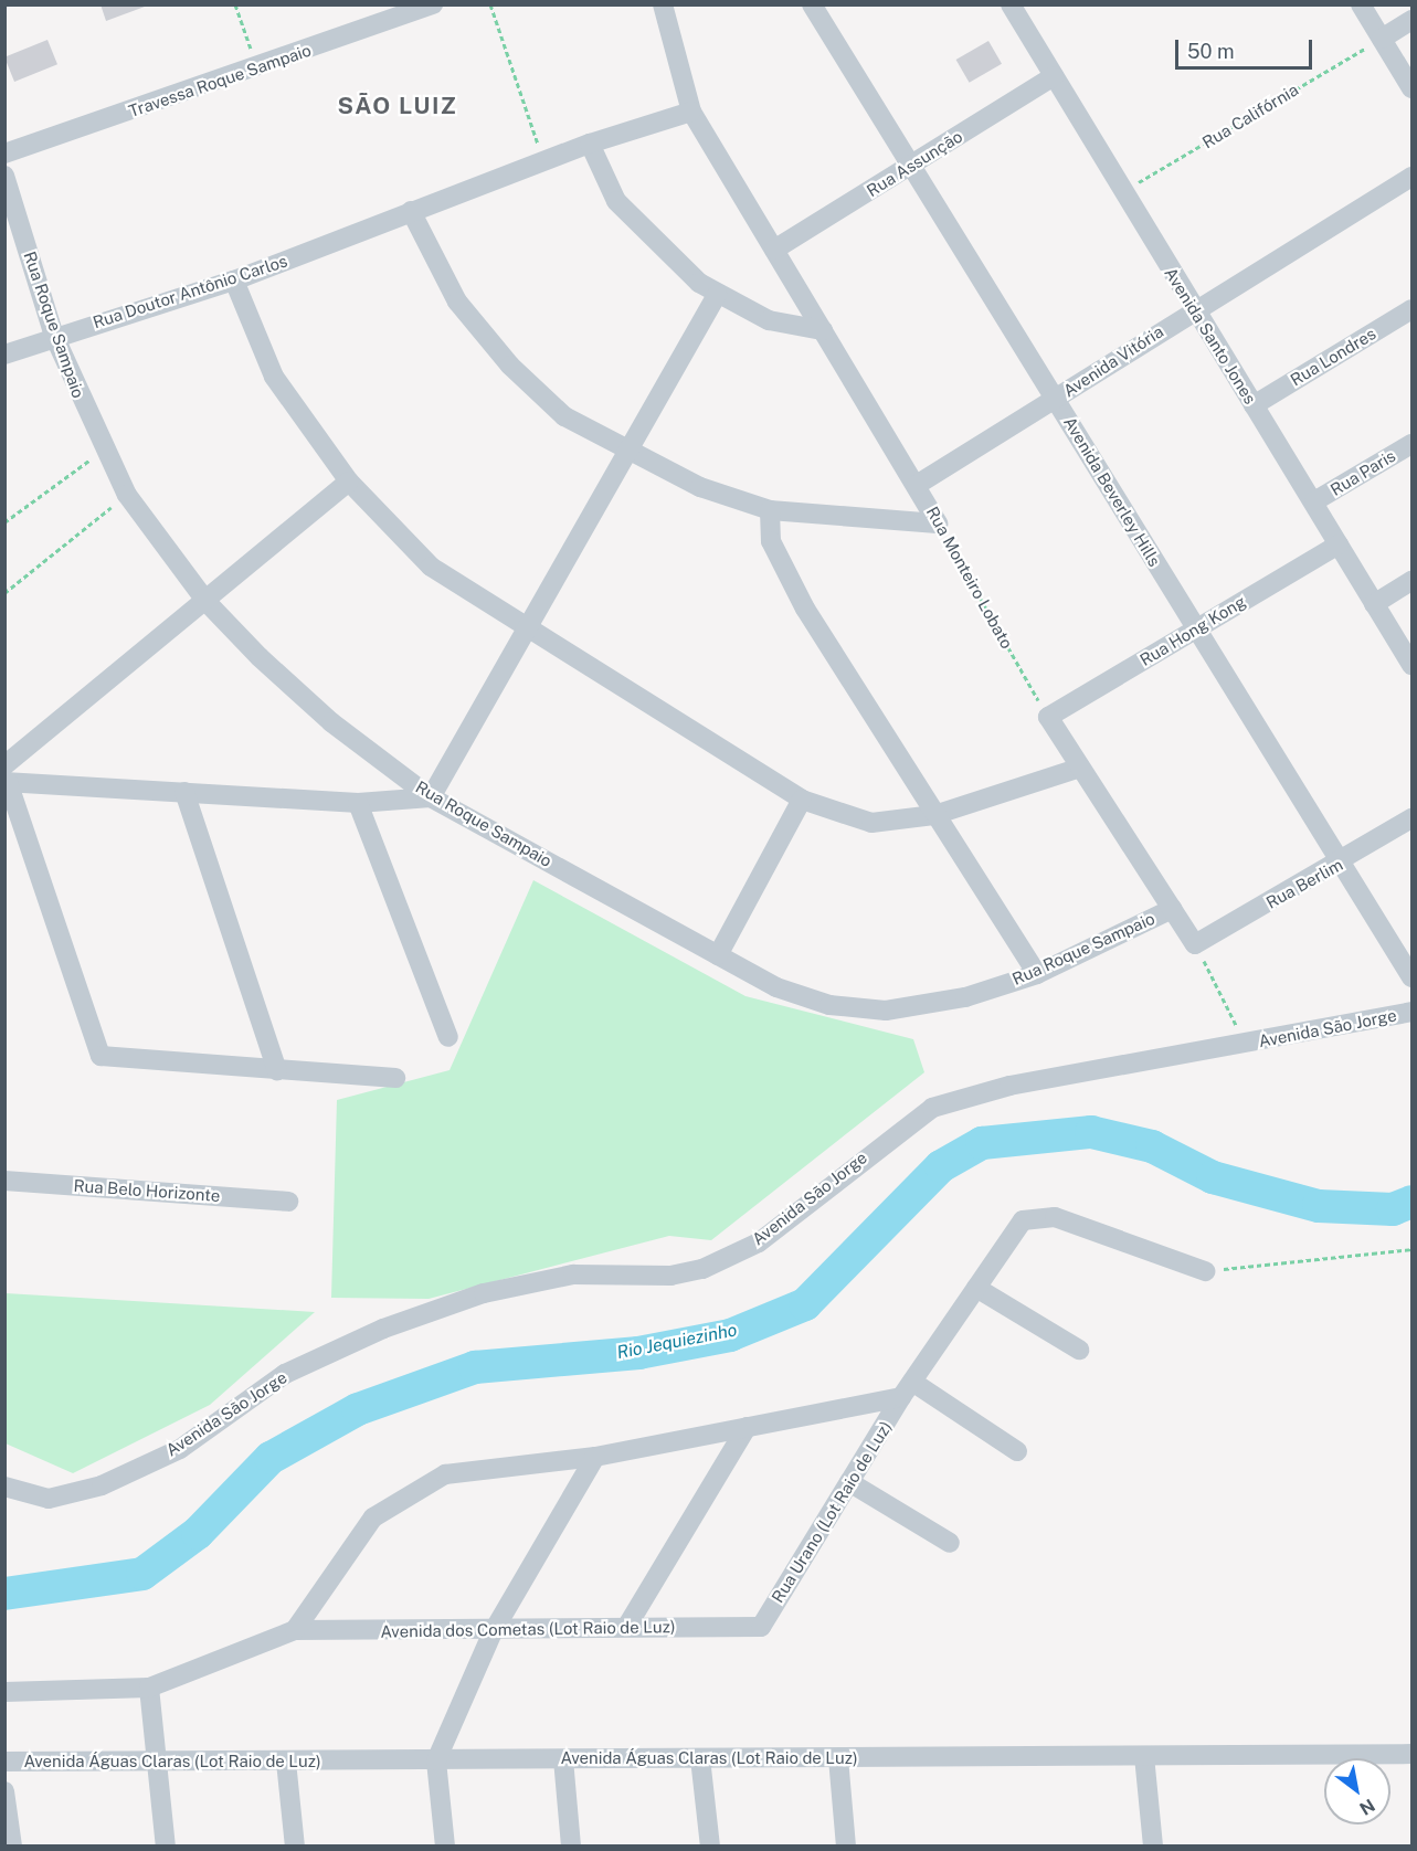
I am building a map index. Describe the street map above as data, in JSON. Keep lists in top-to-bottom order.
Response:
{
  "streets": {
    "street": [
      "Travessa Roque Sampaio",
      "Rua Assunção",
      "Rua Doutor Antônio Carlos",
      "Rua Roque Sampaio",
      "Avenida Santo Jones",
      "Rua Londres",
      "Avenida Vitória",
      "Rua Paris",
      "Avenida Beverley Hills",
      "Rua Monteiro Lobato",
      "Rua Hong Kong",
      "Rua Berlim",
      "Avenida São Jorge",
      "Rua Belo Horizonte",
      "Rua Urano (Lot Raio de Luz)",
      "Avenida dos Cometas (Lot Raio de Luz)",
      "Avenida Águas Claras (Lot Raio de Luz)"
    ],
    "path": ["Rua Califórnia"]
  },
  "crossings": [
    ["Rua Califórnia", "Avenida Santo Jones"],
    ["Rua Assunção", "Avenida Santo Jones"],
    ["Rua Assunção", "Avenida Beverley Hills"],
    ["Rua Assunção", "Rua Monteiro Lobato"],
    ["Rua Doutor Antônio Carlos", "Rua Roque Sampaio"],
    ["Rua Doutor Antônio Carlos", "Rua Monteiro Lobato"],
    ["Avenida Santo Jones", "Rua Londres"],
    ["Avenida Santo Jones", "Avenida Vitória"],
    ["Avenida Santo Jones", "Rua Paris"],
    ["Avenida Santo Jones", "Rua Hong Kong"],
    ["Avenida Vitória", "Avenida Beverley Hills"],
    ["Avenida Vitória", "Rua Monteiro Lobato"],
    ["Avenida Beverley Hills", "Rua Hong Kong"],
    ["Avenida Beverley Hills", "Rua Berlim"],
    ["Rua Monteiro Lobato", "Rua Hong Kong"],
    ["Rua Urano (Lot Raio de Luz)", "Avenida dos Cometas (Lot Raio de Luz)"]
  ],
  "districts": ["SÃO LUIZ"],
  "water": ["Rio Jequiezinho"],
  "scale_bar": "50 m",
  "north": "bottom right"
}
